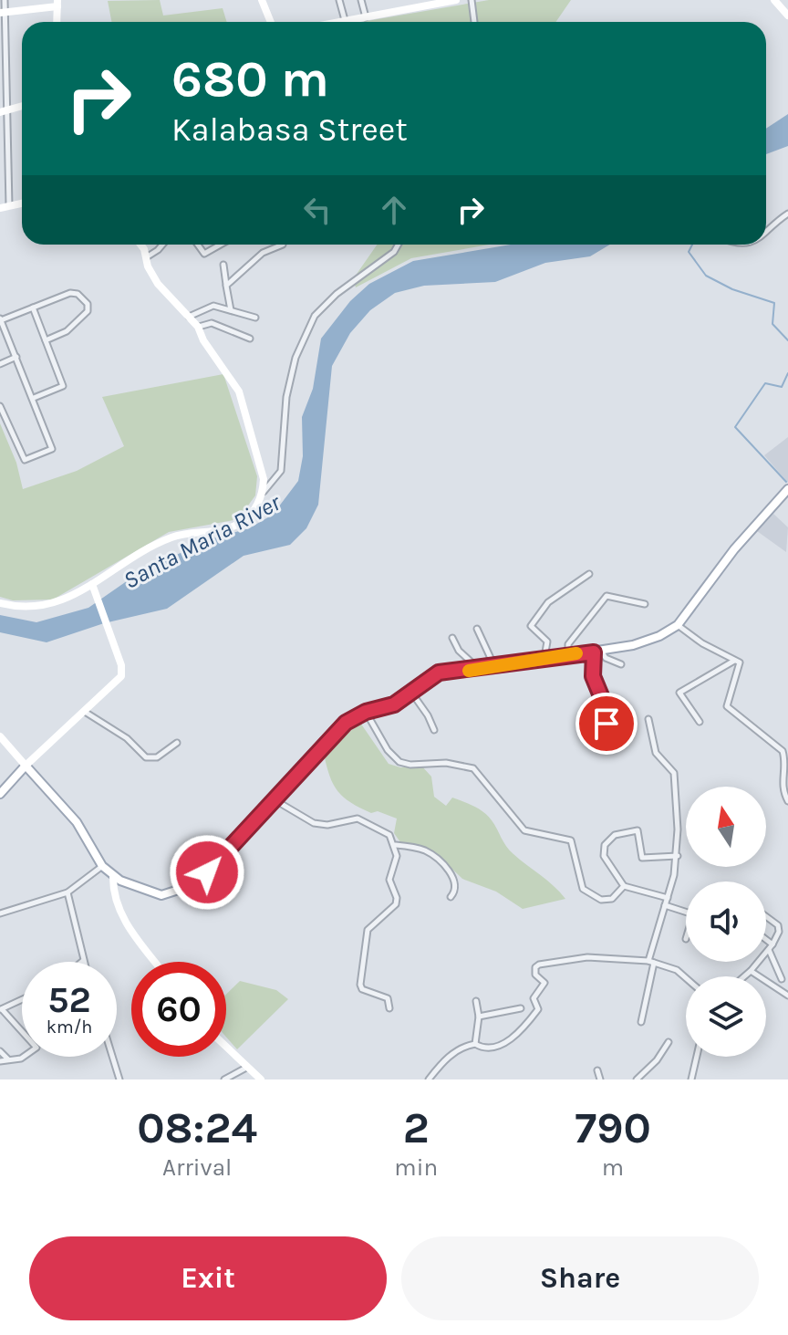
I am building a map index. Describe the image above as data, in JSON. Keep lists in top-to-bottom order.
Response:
{
  "water": ["Santa Maria River"],
  "north": "top",
  "page": {
    "turn": ["680 m", "Kalabasa Street"],
    "speed": "52 km/h",
    "limit": "60",
    "eta": [
      "08:24",
      "Arrival",
      "2",
      "min",
      "790",
      "m"
    ],
    "buttons": ["Exit", "Share"]
  }
}
